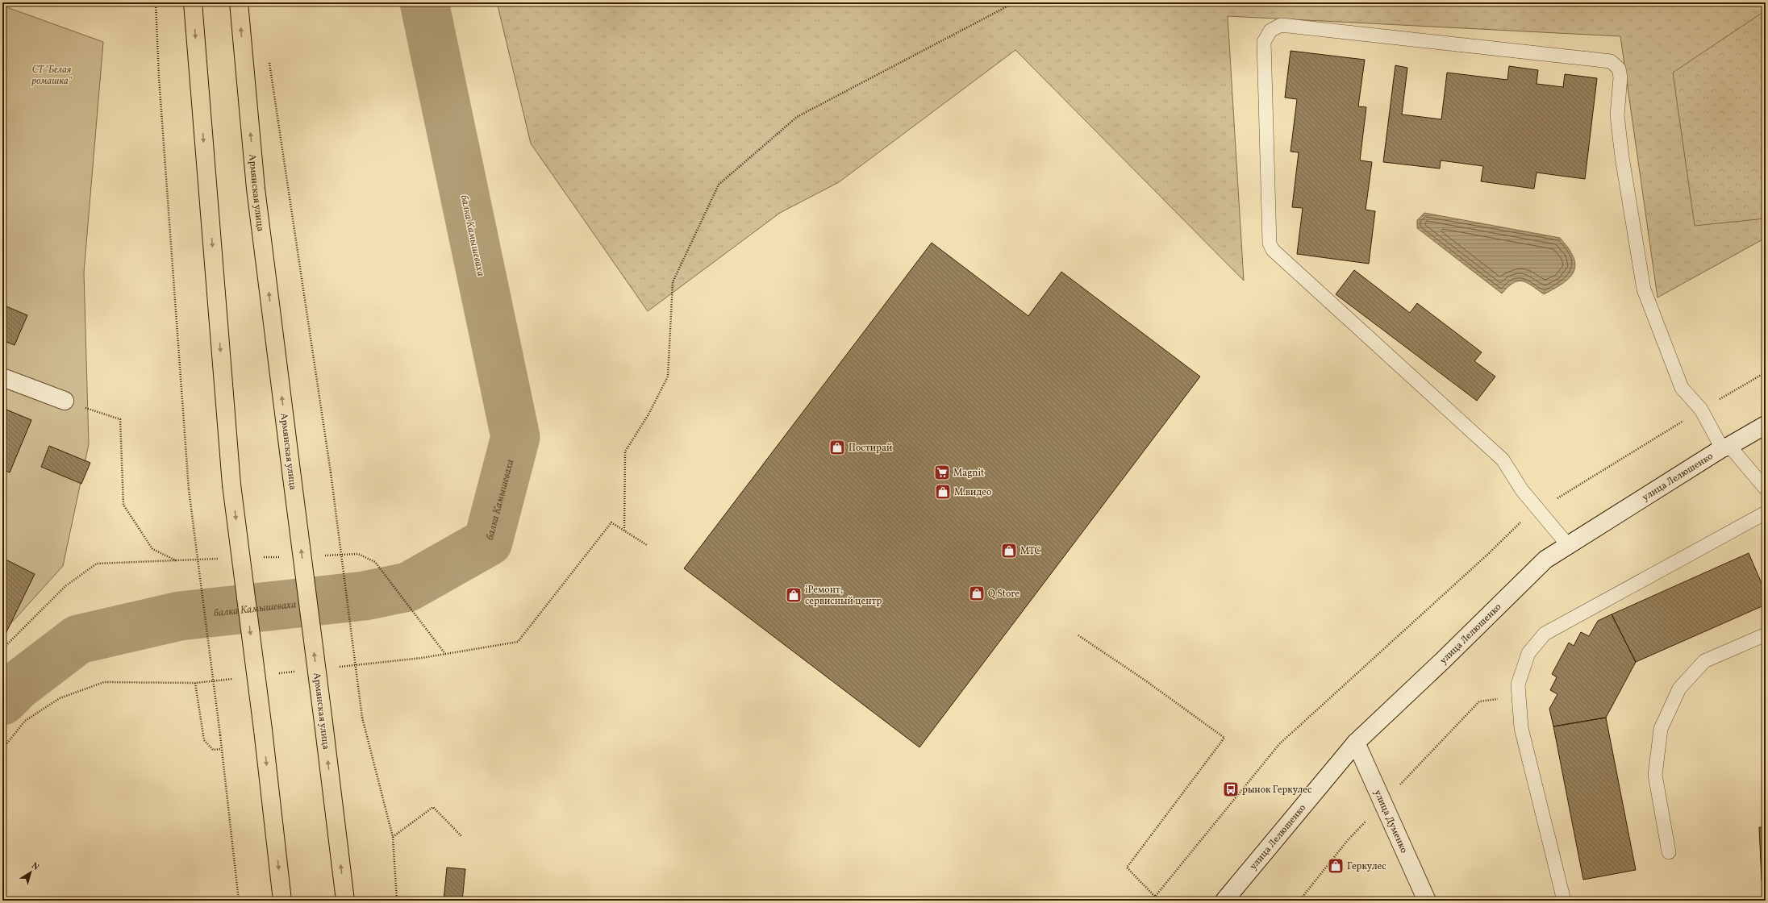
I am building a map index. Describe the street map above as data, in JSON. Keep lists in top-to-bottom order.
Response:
{
  "streets": {
    "main road": ["Армянская улица"],
    "street": ["улица Лелюшенко", "улица Думенко"]
  },
  "crossings": [
    ["улица Лелюшенко", "улица Думенко"]
  ],
  "water": ["балка Камышеваха"],
  "parks": ["СТ \"Белая ромашка\""],
  "places": {
    "shop": [
      "Постирай",
      "М.видео",
      "МТС",
      "Q Store",
      "iРемонт, сервисный центр",
      "Геркулес"
    ],
    "supermarket": ["Magnit"],
    "bus stop": ["рынок Геркулес"]
  },
  "north": "top right"
}
